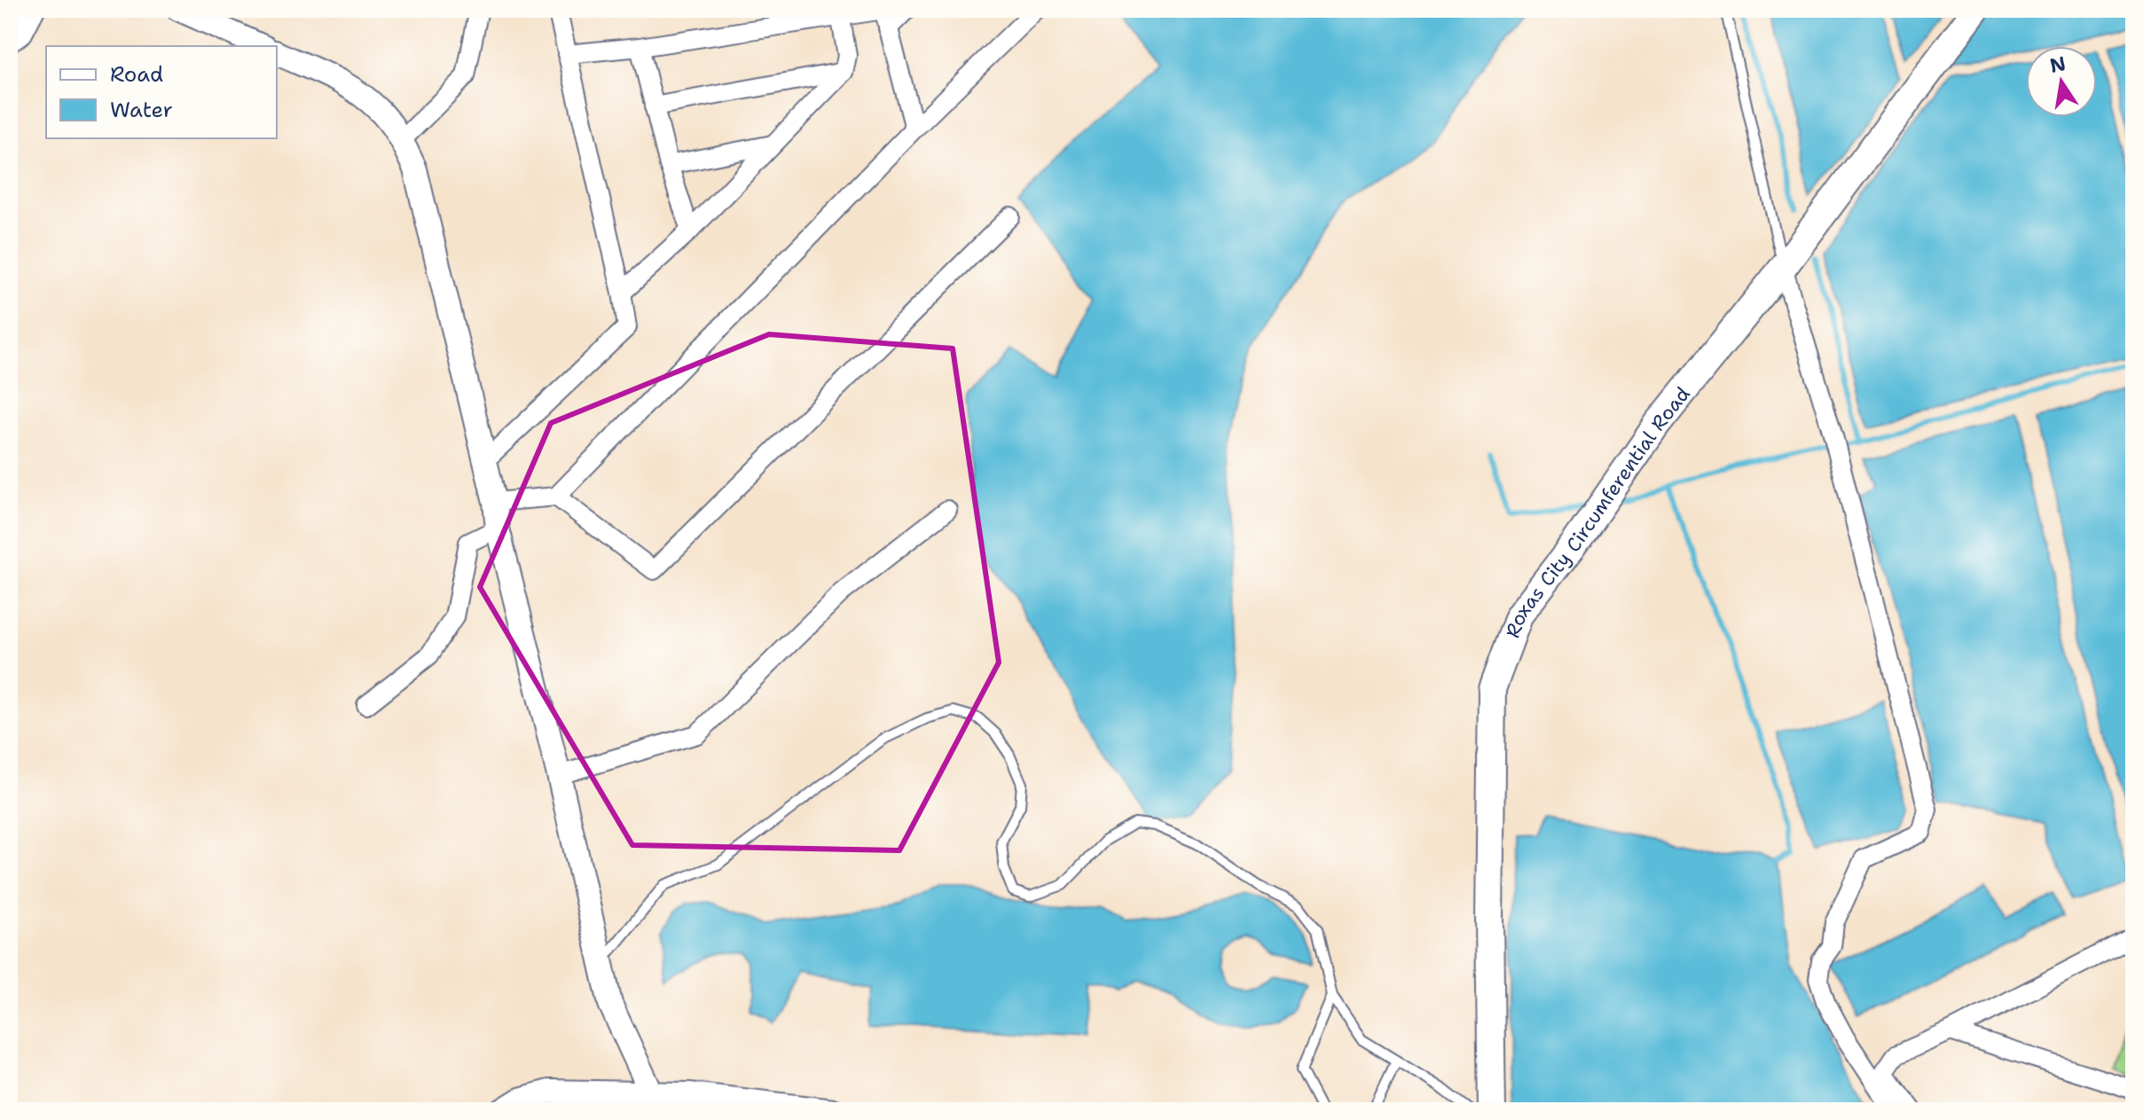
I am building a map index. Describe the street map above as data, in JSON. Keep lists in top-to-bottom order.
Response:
{
  "streets": {
    "main road": ["Roxas City Circumferential Road"]
  },
  "legend": ["Road", "Water"],
  "north": "top"
}
